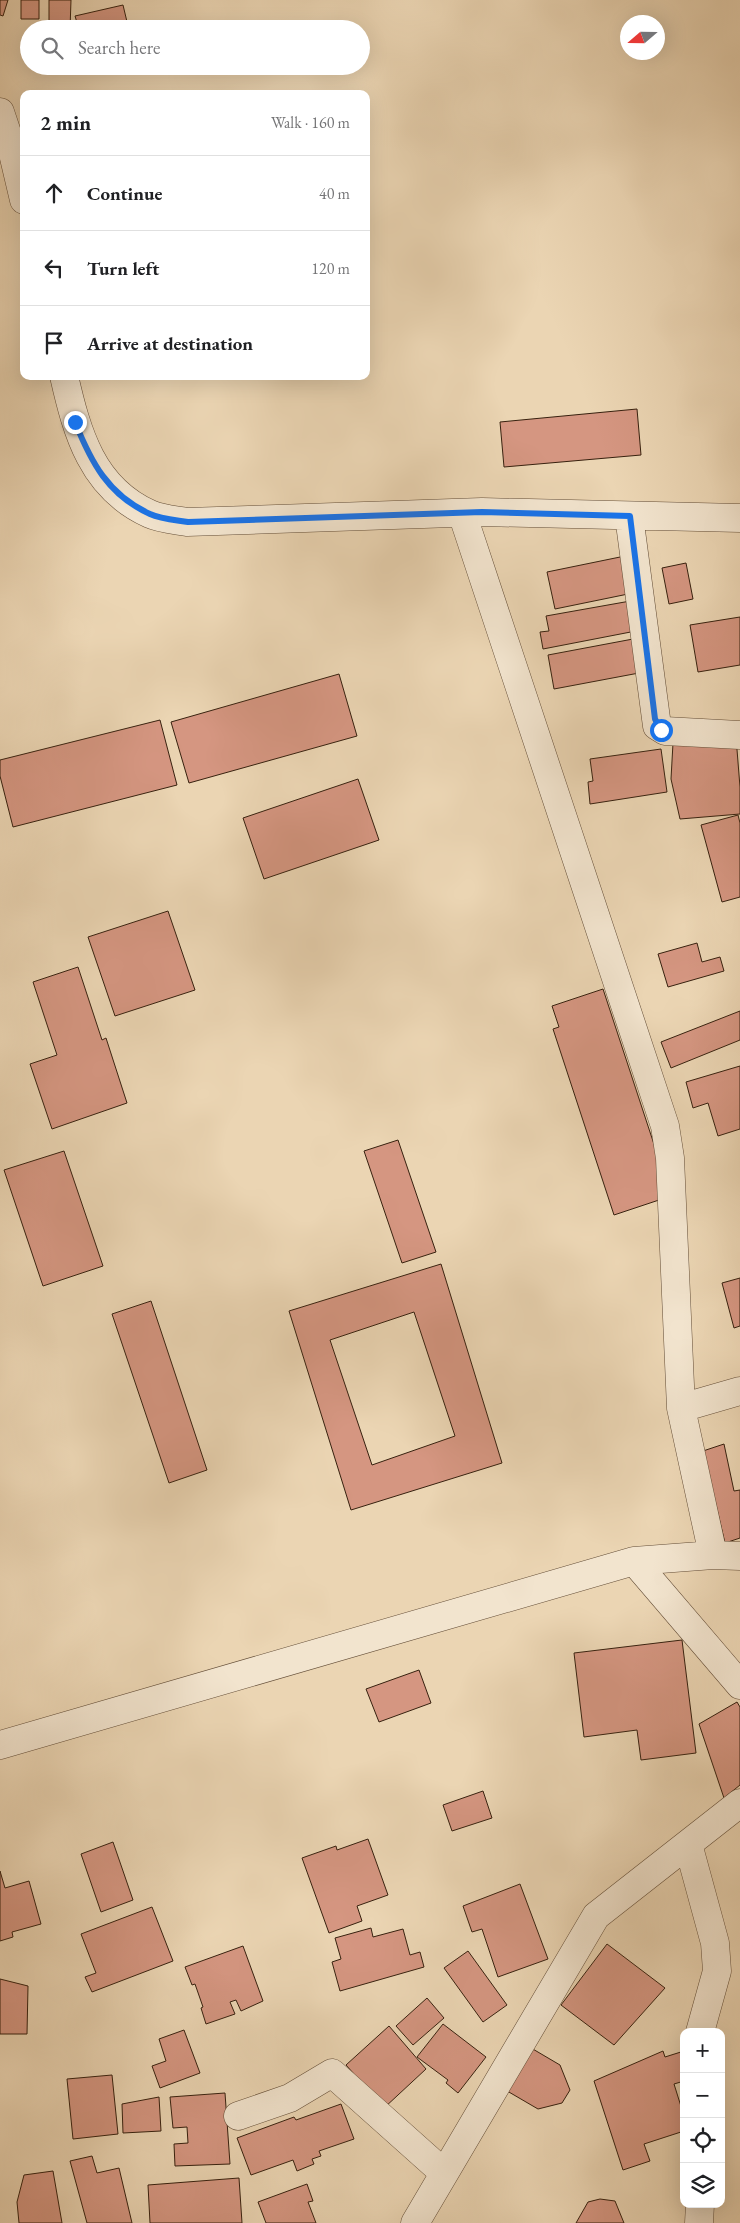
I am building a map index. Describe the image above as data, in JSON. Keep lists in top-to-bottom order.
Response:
{
  "north": "left",
  "page": {
    "search": "Search here",
    "heading": ["2 min", "Walk · 160 m"],
    "list": [
      ["Continue", "40 m"],
      ["Turn left", "120 m"],
      "Arrive at destination"
    ],
    "map_buttons": ["+", "−"]
  }
}
